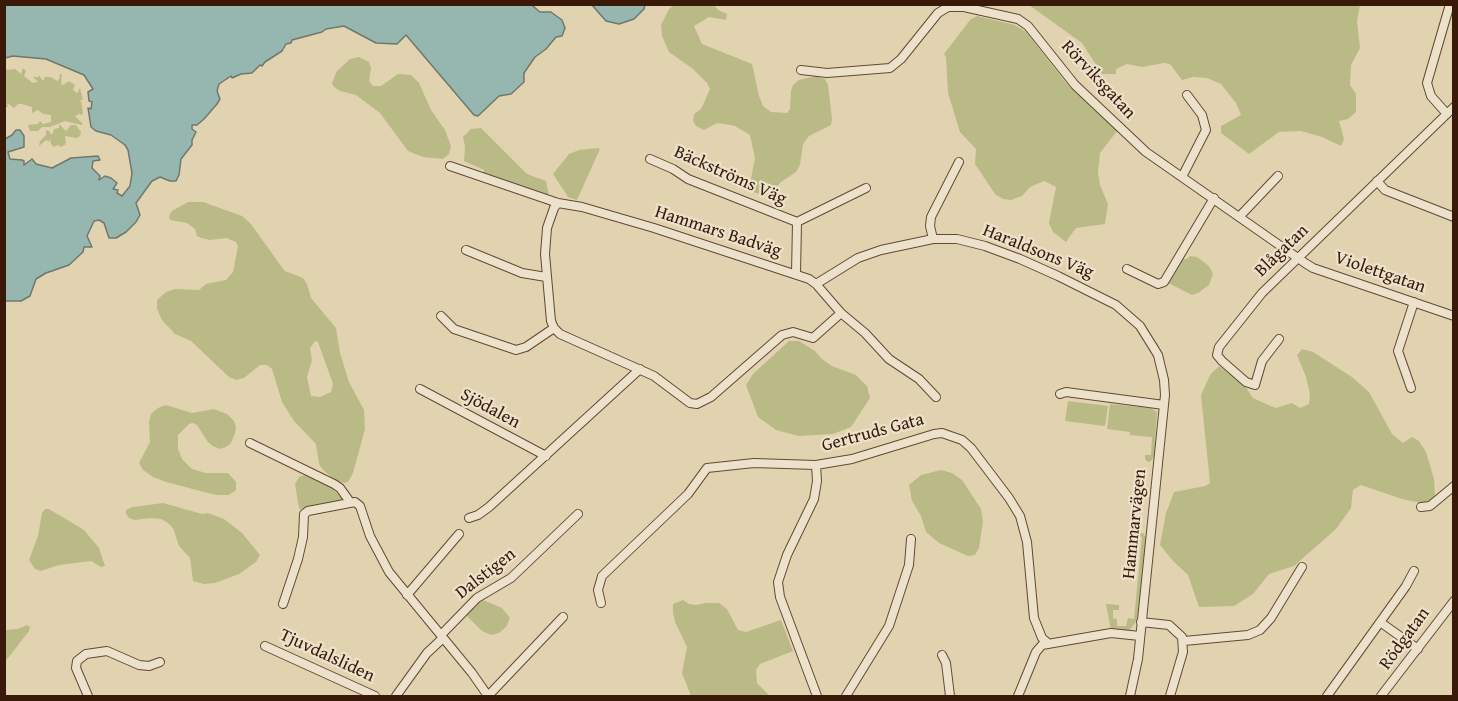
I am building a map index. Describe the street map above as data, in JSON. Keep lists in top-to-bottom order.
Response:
{
  "streets": {
    "street": [
      "Rörviksgatan",
      "Bäckströms Väg",
      "Hammars Badväg",
      "Blågatan",
      "Haraldsons Väg",
      "Violettgatan",
      "Sjödalen",
      "Gertruds Gata",
      "Hammarvägen",
      "Dalstigen",
      "Rödgatan",
      "Tjuvdalsliden"
    ]
  },
  "crossings": [
    ["Rörviksgatan", "Blågatan"],
    ["Rörviksgatan", "Violettgatan"],
    ["Bäckströms Väg", "Hammars Badväg"],
    ["Hammars Badväg", "Haraldsons Väg"],
    ["Blågatan", "Violettgatan"],
    ["Haraldsons Väg", "Hammarvägen"]
  ]
}
